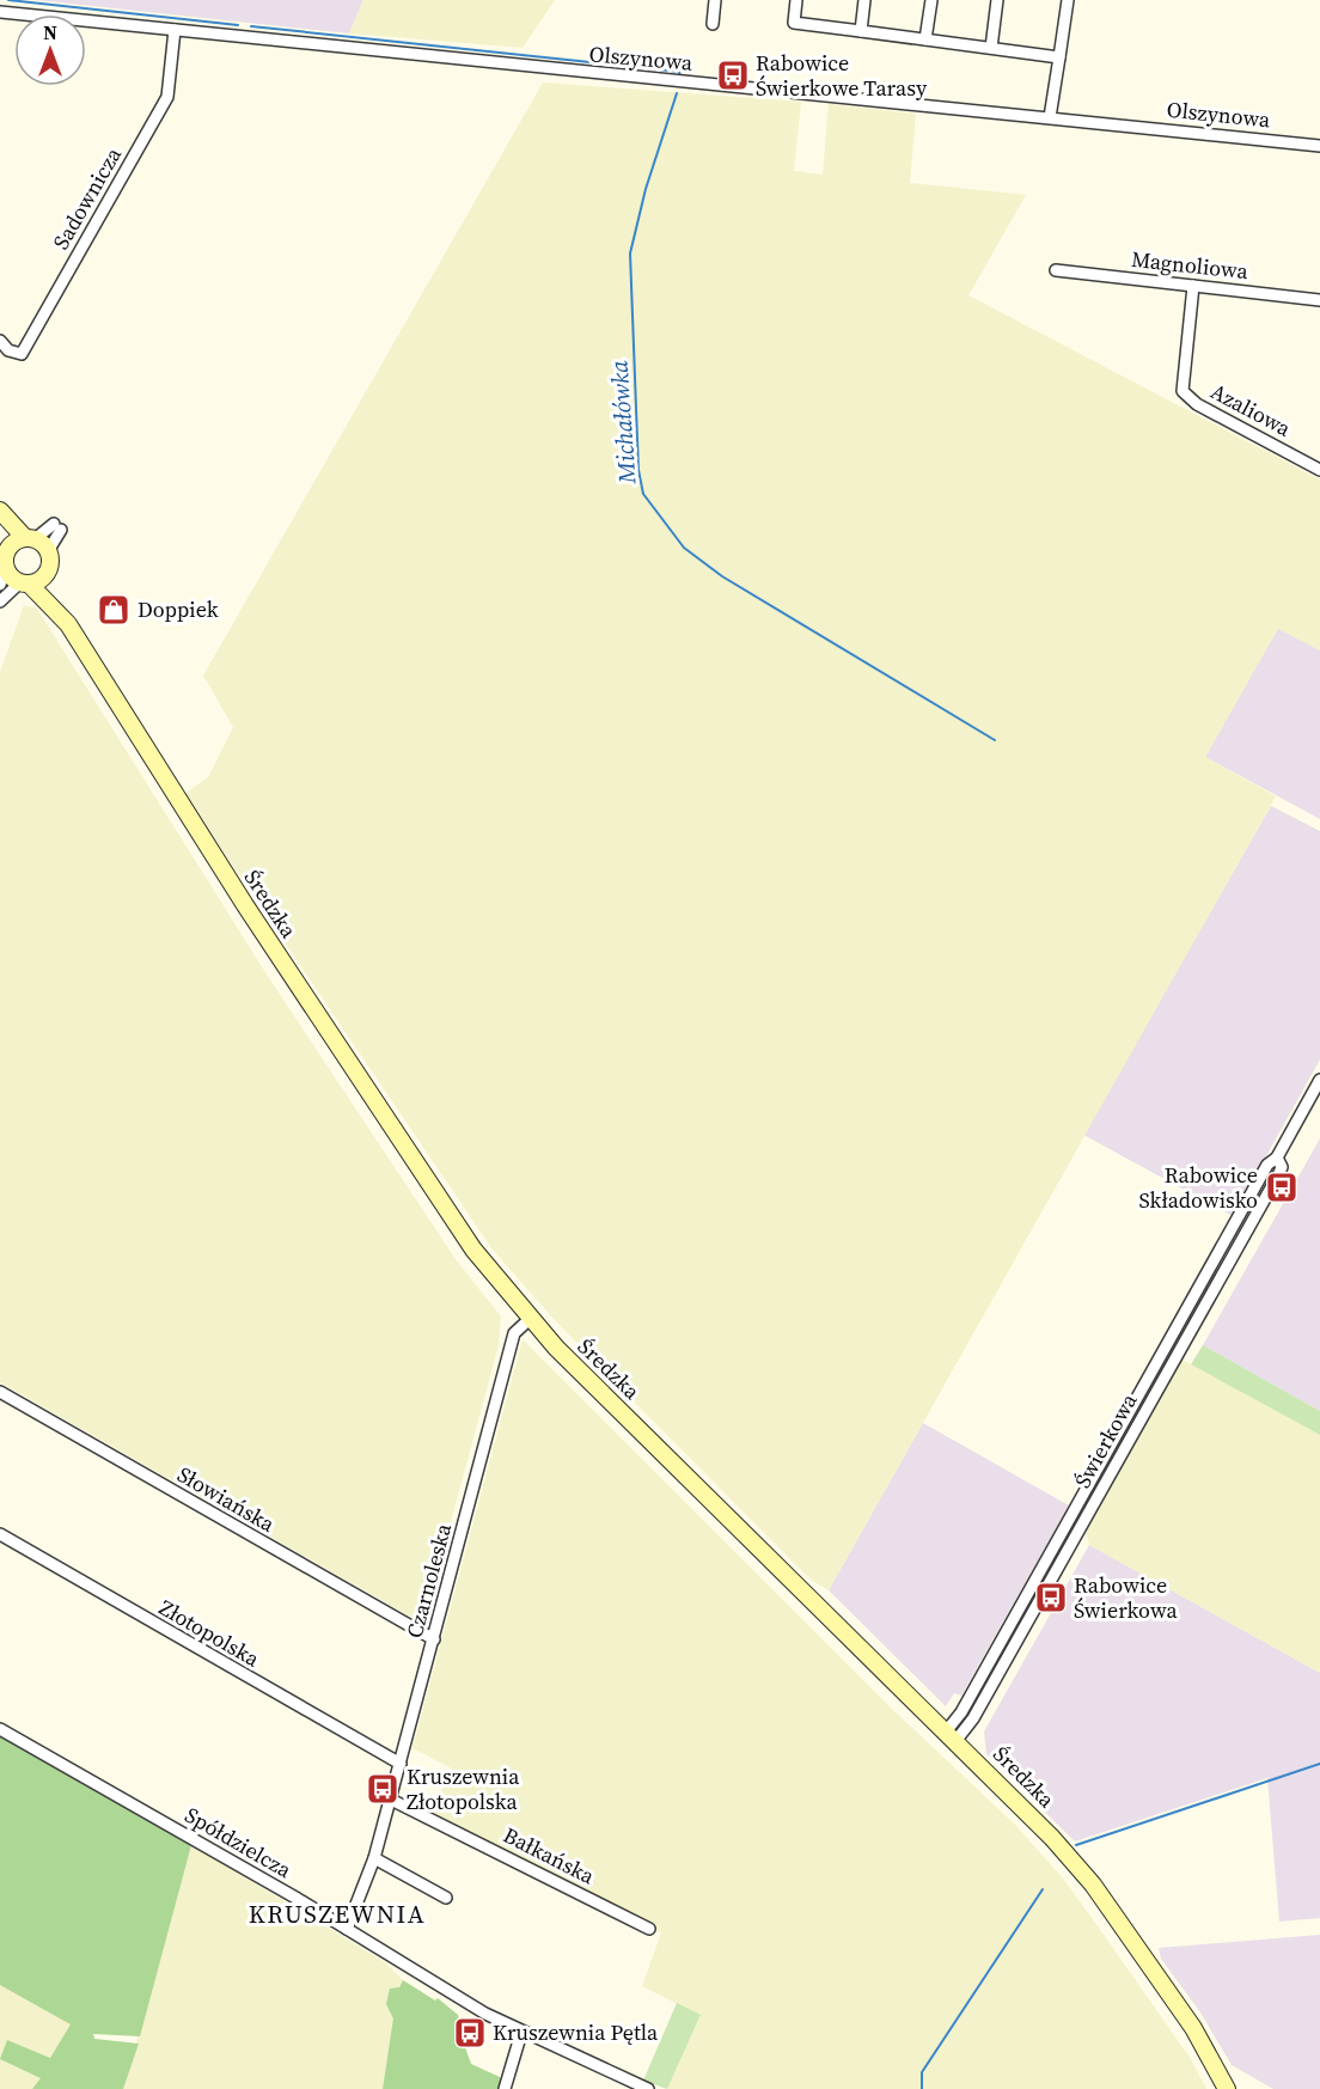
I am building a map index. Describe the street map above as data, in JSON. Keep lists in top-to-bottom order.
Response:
{
  "streets": {
    "street": [
      "Olszynowa",
      "Sadownicza",
      "Magnoliowa",
      "Azaliowa",
      "Średzka",
      "Świerkowa",
      "Słowiańska",
      "Czarnoleska",
      "Złotopolska",
      "Spółdzielcza",
      "Bałkańska"
    ]
  },
  "crossings": [
    ["Olszynowa", "Sadownicza"],
    ["Magnoliowa", "Azaliowa"],
    ["Średzka", "Świerkowa"],
    ["Średzka", "Czarnoleska"],
    ["Słowiańska", "Czarnoleska"],
    ["Czarnoleska", "Złotopolska"],
    ["Czarnoleska", "Spółdzielcza"],
    ["Czarnoleska", "Bałkańska"]
  ],
  "districts": ["KRUSZEWNIA"],
  "water": ["Michałówka"],
  "places": {
    "bus stop": [
      "Rabowice Świerkowe Tarasy",
      "Rabowice Składowisko",
      "Rabowice Świerkowa",
      "Kruszewnia Złotopolska",
      "Kruszewnia Pętla"
    ],
    "shop": ["Doppiek"]
  },
  "north": "top"
}
